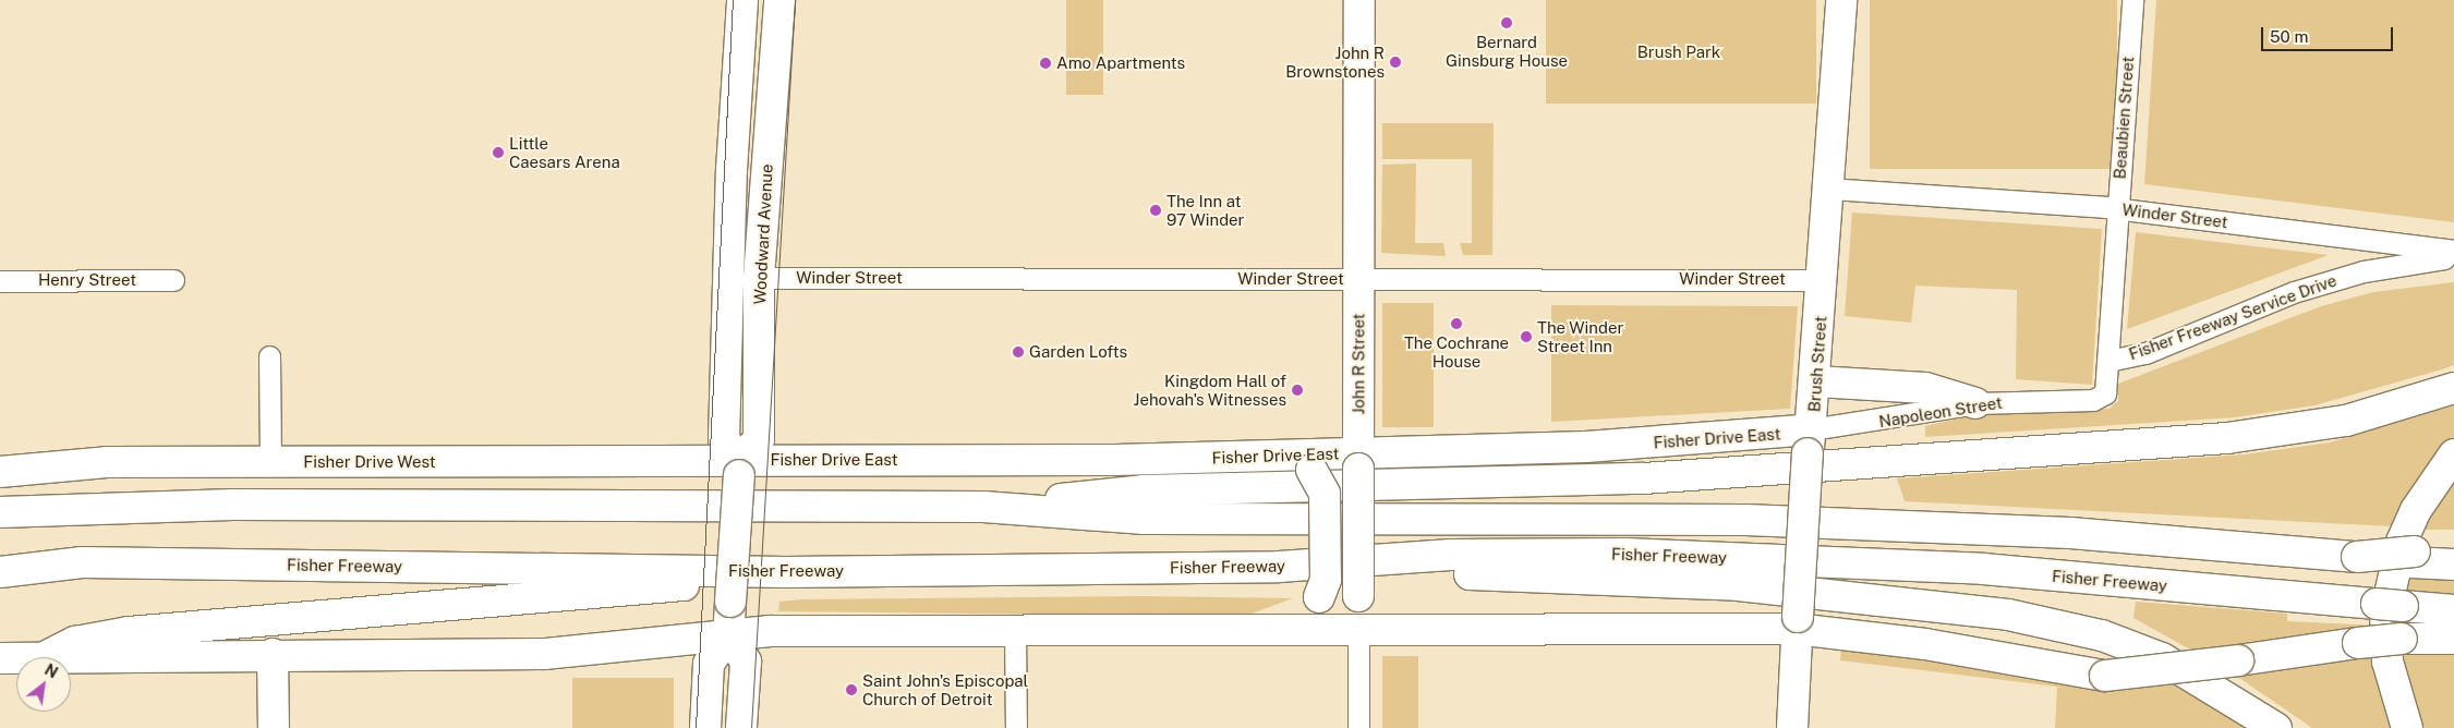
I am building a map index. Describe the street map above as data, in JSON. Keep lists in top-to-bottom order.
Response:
{
  "streets": {
    "main road": [
      "Woodward Avenue",
      "John R Street",
      "Brush Street",
      "Fisher Drive East",
      "Fisher Drive West",
      "Fisher Freeway"
    ],
    "street": [
      "Beaubien Street",
      "Winder Street",
      "Henry Street",
      "Fisher Freeway Service Drive",
      "Napoleon Street"
    ]
  },
  "crossings": [
    ["Beaubien Street", "Winder Street"],
    ["Beaubien Street", "Fisher Freeway Service Drive"],
    ["Beaubien Street", "Napoleon Street"],
    ["Winder Street", "Woodward Avenue"],
    ["Winder Street", "John R Street"],
    ["Winder Street", "Brush Street"],
    ["Woodward Avenue", "Fisher Drive East"],
    ["Woodward Avenue", "Fisher Drive West"],
    ["John R Street", "Fisher Drive East"],
    ["Brush Street", "Napoleon Street"],
    ["Brush Street", "Fisher Drive East"],
    ["Napoleon Street", "Fisher Drive East"],
    ["Fisher Drive East", "Fisher Drive West"]
  ],
  "parks": ["Brush Park"],
  "places": [
    "Bernard Ginsburg House",
    "John R Brownstones",
    "Amo Apartments",
    "Little Caesars Arena",
    "The Inn at 97 Winder",
    "The Cochrane House",
    "The Winder Street Inn",
    "Garden Lofts",
    "Kingdom Hall of Jehovah's Witnesses",
    "Saint John's Episcopal Church of Detroit"
  ],
  "scale_bar": "50 m",
  "north": "top right"
}
